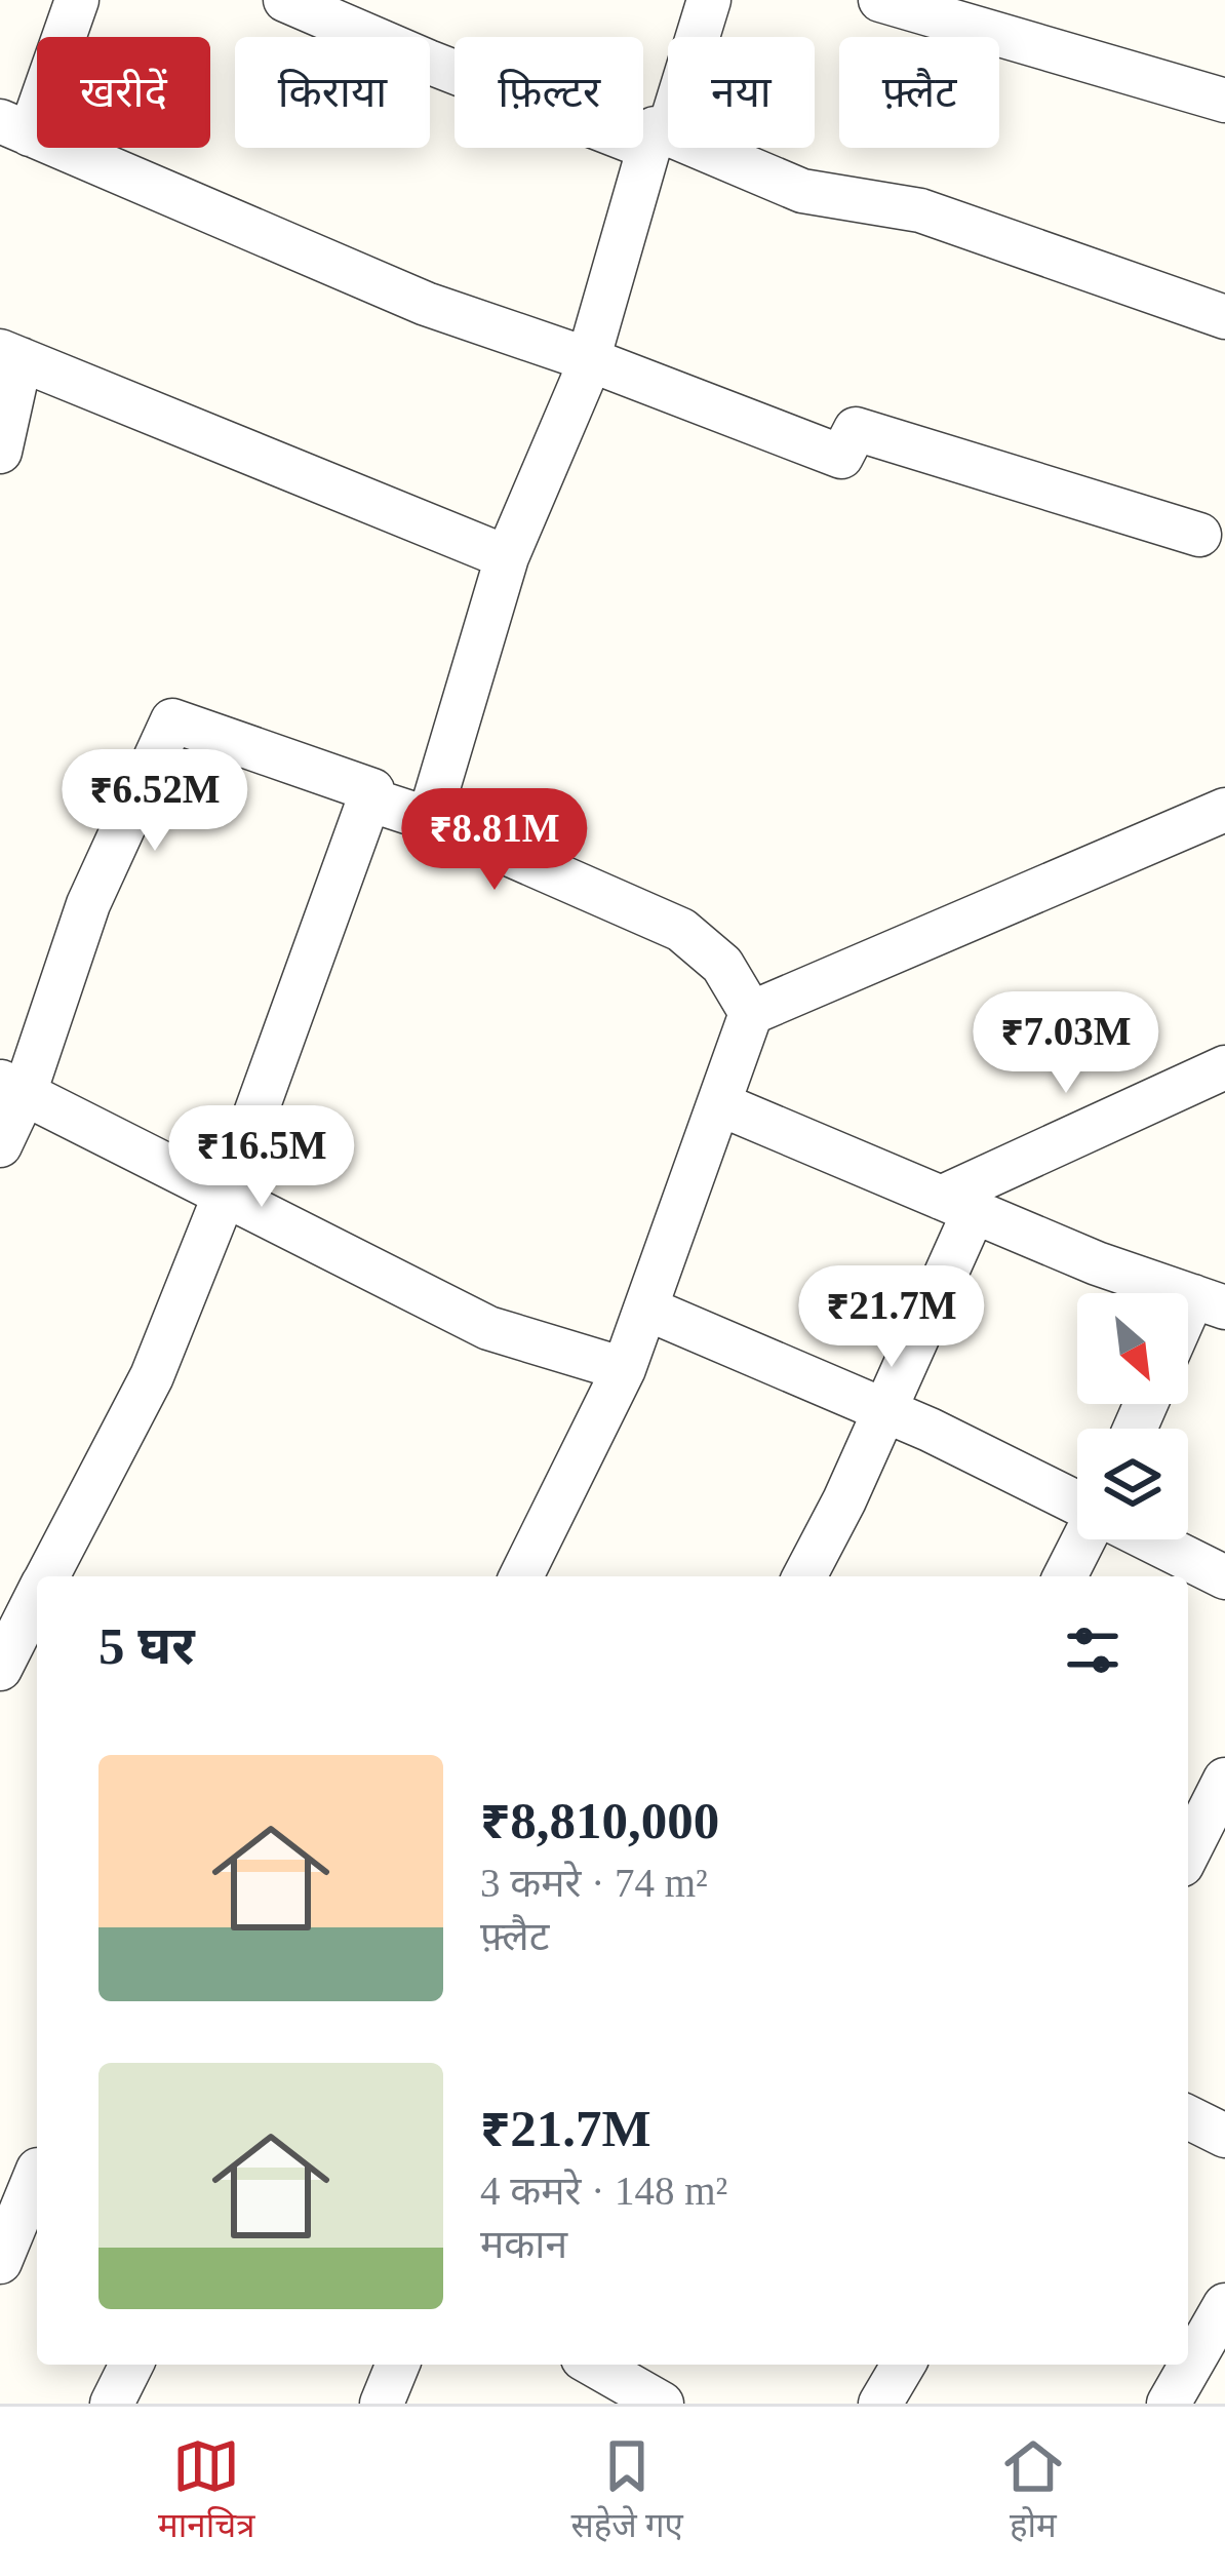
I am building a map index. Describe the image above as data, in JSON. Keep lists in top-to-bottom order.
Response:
{
  "north": "bottom right",
  "page": {
    "chip": [
      "खरीदें",
      "किराया",
      "फ़िल्टर",
      "नया",
      "फ़्लैट"
    ],
    "price": [
      "₹6.52M",
      "₹8.81M",
      "₹7.03M",
      "₹16.5M",
      "₹21.7M"
    ],
    "heading": "5 घर",
    "list": [
      {
        "name": "₹8,810,000",
        "note": "3 कमरे · 74 m² · फ़्लैट"
      },
      {
        "name": "₹21.7M",
        "note": "4 कमरे · 148 m² · मकान"
      }
    ],
    "tabs": ["मानचित्र", "सहेजे गए", "होम"]
  }
}
